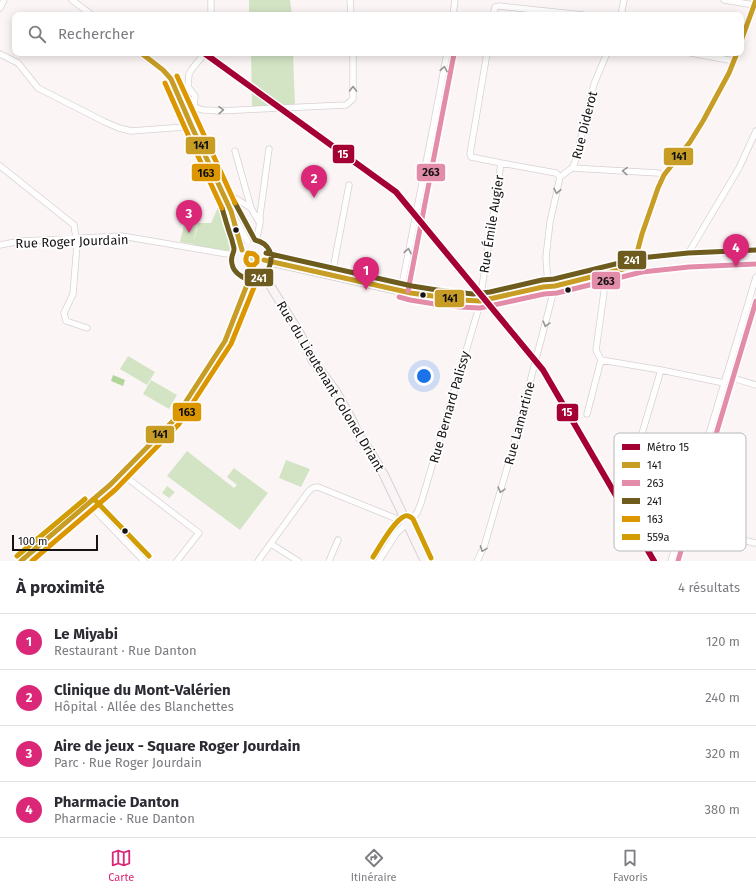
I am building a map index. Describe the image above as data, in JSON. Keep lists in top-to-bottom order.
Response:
{
  "streets": {
    "street": [
      "Rue Diderot",
      "Rue Émile Augier",
      "Rue Roger Jourdain",
      "Rue du Lieutenant Colonel Driant",
      "Rue Bernard Palissy",
      "Rue Lamartine"
    ]
  },
  "crossings": [
    ["Rue Émile Augier", "Rue Bernard Palissy"],
    ["Rue Roger Jourdain", "Rue du Lieutenant Colonel Driant"],
    ["Rue du Lieutenant Colonel Driant", "Rue Bernard Palissy"]
  ],
  "one_way": ["Rue Lamartine"],
  "lines": [
    "transit line 141",
    "metro line 15",
    "transit line 263",
    "transit line 163",
    "transit line 241",
    "transit line 559a"
  ],
  "legend": [
    "Métro 15",
    "141",
    "263",
    "241",
    "163",
    "559a"
  ],
  "scale_bar": "100 m",
  "page": {
    "search": "Rechercher",
    "pins": [
      "2",
      "3",
      "4",
      "1"
    ],
    "scale": "100 m",
    "heading": ["À proximité", "4 résultats"],
    "list": [
      {
        "mark": "1",
        "name": "Le Miyabi",
        "note": "Restaurant · Rue Danton",
        "value": "120 m"
      },
      {
        "mark": "2",
        "name": "Clinique du Mont-Valérien",
        "note": "Hôpital · Allée des Blanchettes",
        "value": "240 m"
      },
      {
        "mark": "3",
        "name": "Aire de jeux - Square Roger Jourdain",
        "note": "Parc · Rue Roger Jourdain",
        "value": "320 m"
      },
      {
        "mark": "4",
        "name": "Pharmacie Danton",
        "note": "Pharmacie · Rue Danton",
        "value": "380 m"
      }
    ],
    "nav": ["Carte", "Itinéraire", "Favoris"]
  }
}
